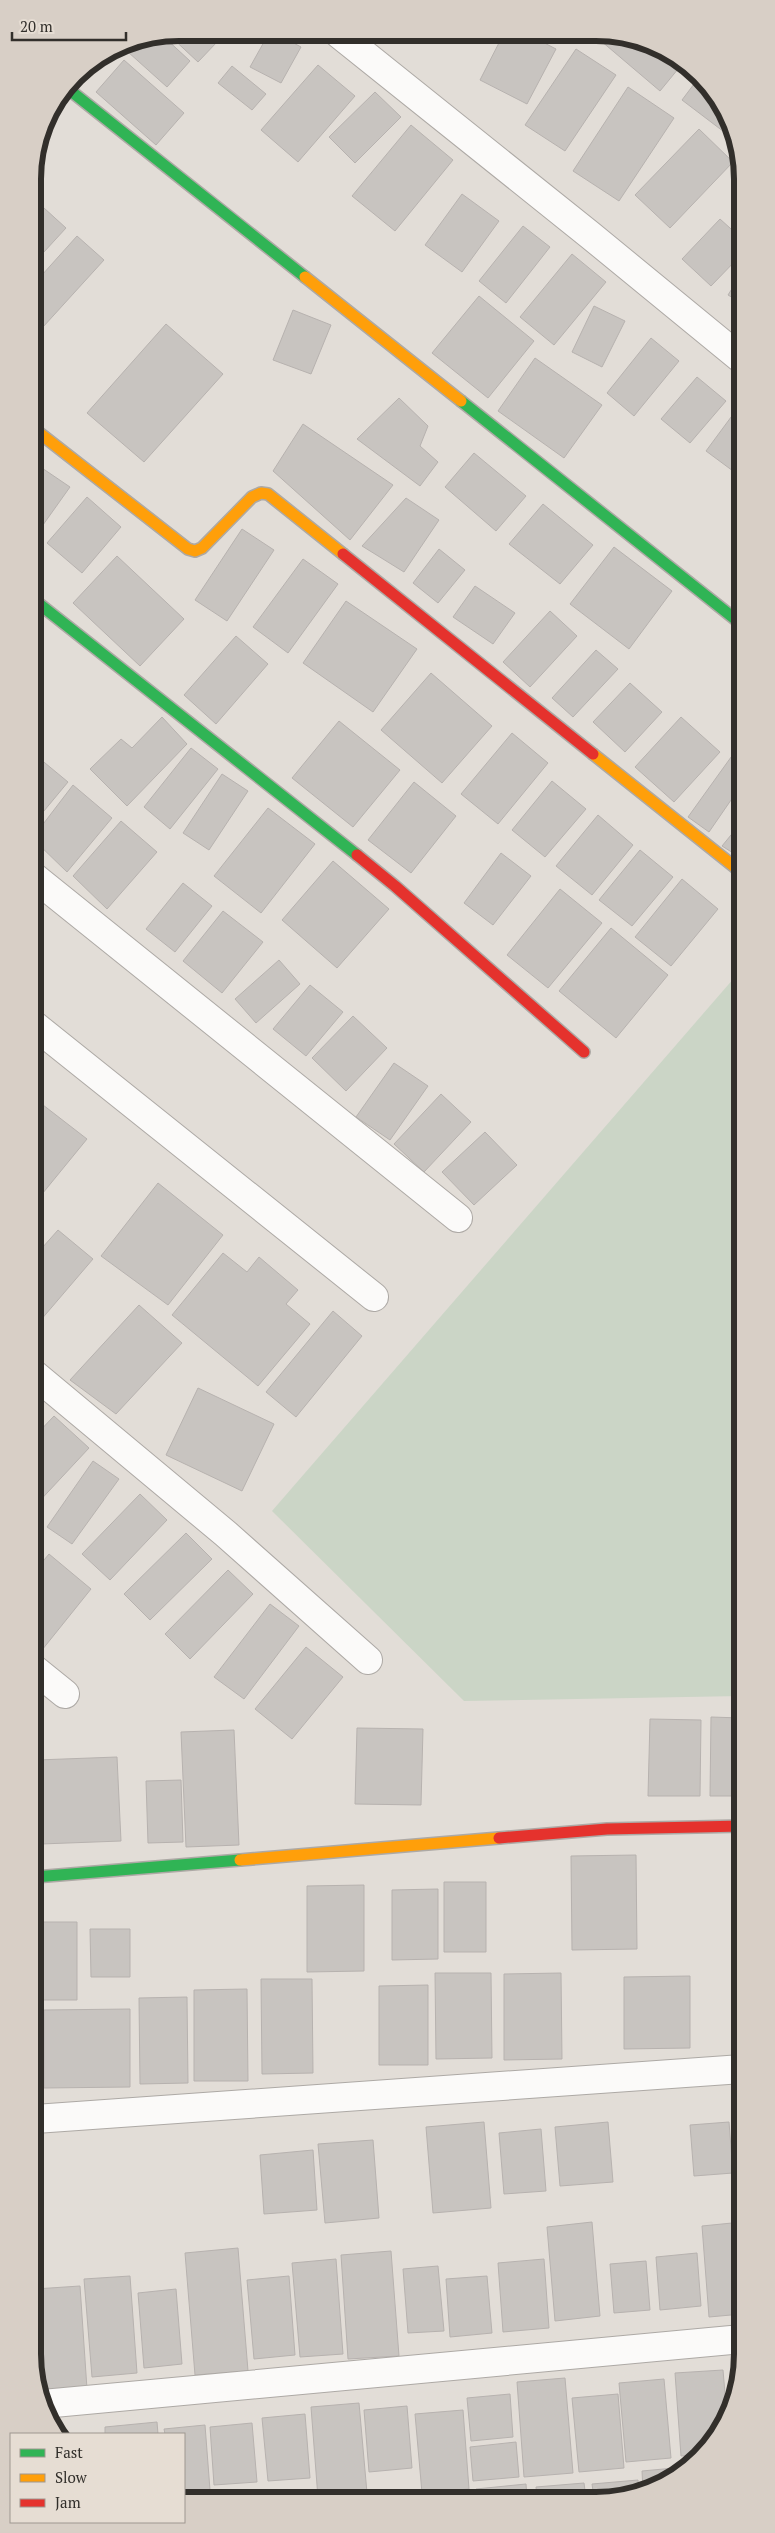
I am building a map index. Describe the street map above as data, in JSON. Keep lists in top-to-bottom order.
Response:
{
  "legend": ["Fast", "Slow", "Jam"],
  "scale_bar": "20 m"
}
